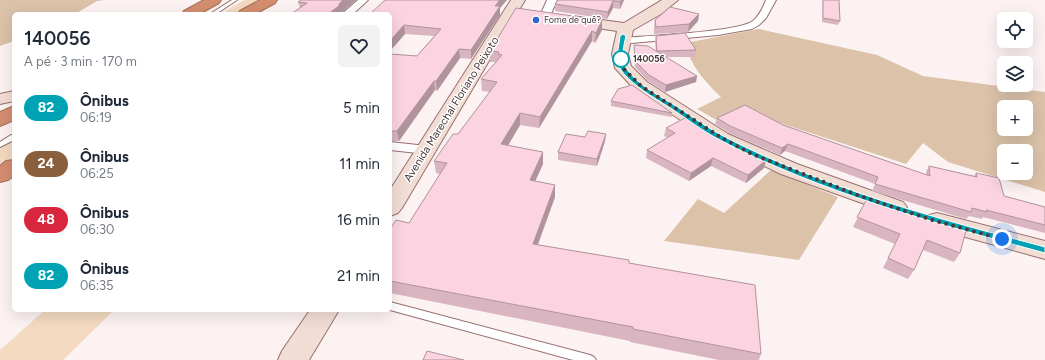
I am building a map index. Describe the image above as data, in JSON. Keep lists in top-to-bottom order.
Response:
{
  "streets": {
    "main road": ["Avenida Marechal Floriano Peixoto"]
  },
  "places": ["Fome de quê?", "140056"],
  "lines": ["bus line 82"],
  "page": {
    "map_buttons": ["+", "−"],
    "heading": ["140056", "A pé · 3 min · 170 m"],
    "list": [
      {
        "mark": "82",
        "name": "Ônibus",
        "note": "06:19",
        "value": "5 min"
      },
      {
        "mark": "24",
        "name": "Ônibus",
        "note": "06:25",
        "value": "11 min"
      },
      {
        "mark": "48",
        "name": "Ônibus",
        "note": "06:30",
        "value": "16 min"
      },
      {
        "mark": "82",
        "name": "Ônibus",
        "note": "06:35",
        "value": "21 min"
      }
    ]
  }
}
